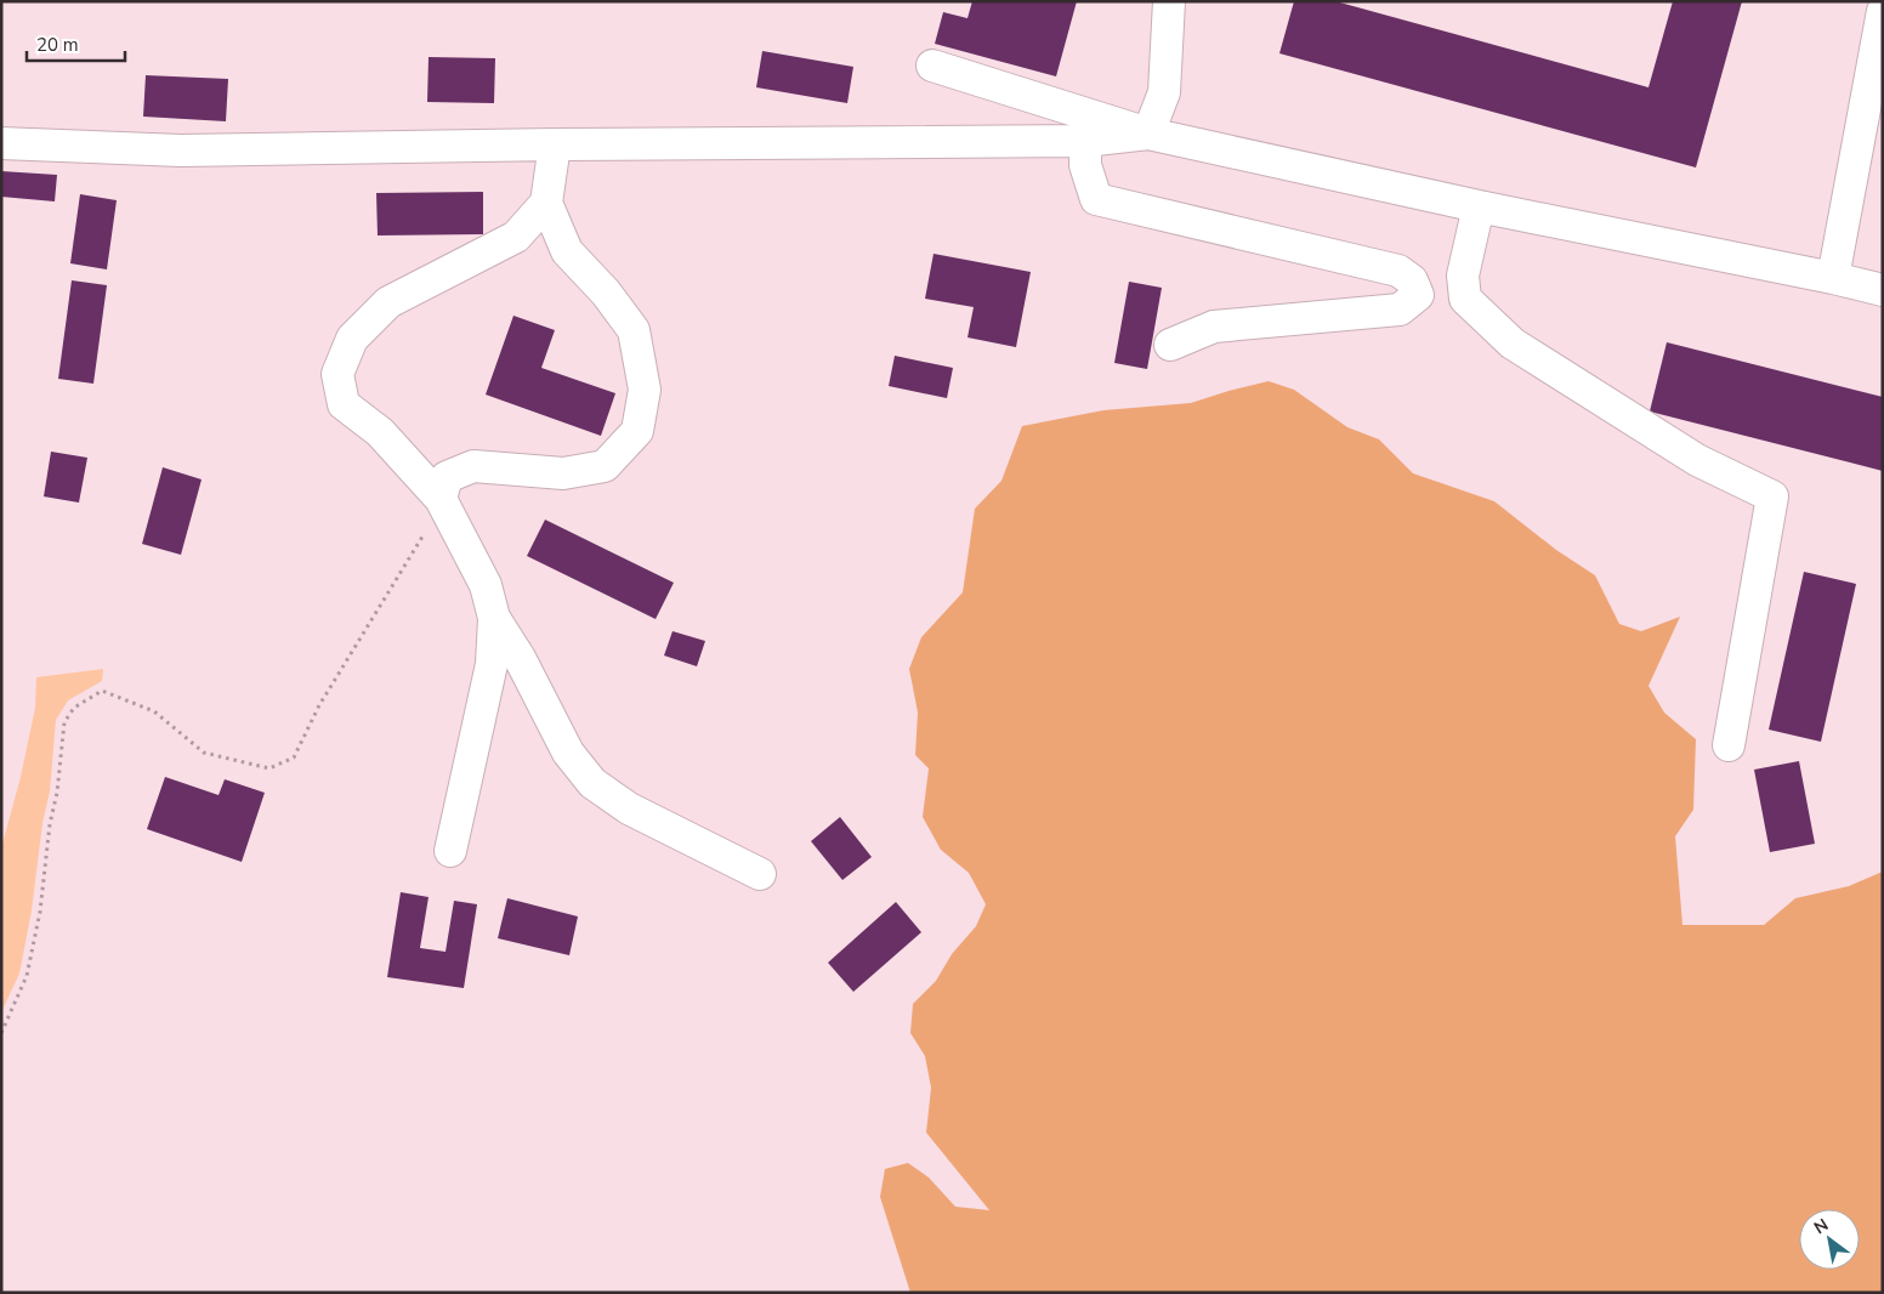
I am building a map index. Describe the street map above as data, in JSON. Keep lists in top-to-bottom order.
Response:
{
  "scale_bar": "20 m",
  "north": "top left"
}
